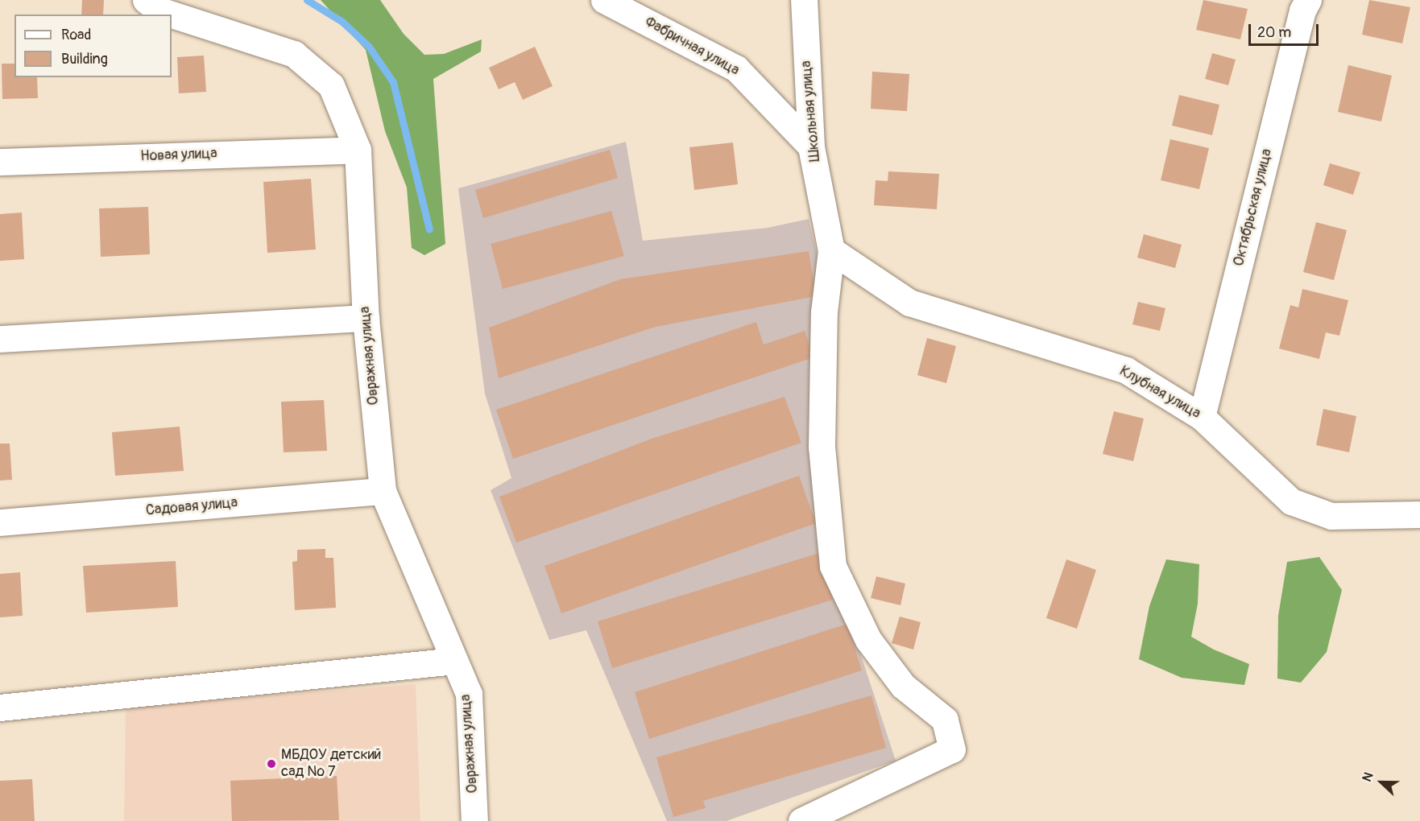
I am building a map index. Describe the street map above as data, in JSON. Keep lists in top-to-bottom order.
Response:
{
  "streets": {
    "street": [
      "Фабричная улица",
      "Школьная улица",
      "Новая улица",
      "Октябрьская улица",
      "Овражная улица",
      "Клубная улица",
      "Садовая улица"
    ]
  },
  "crossings": [
    ["Фабричная улица", "Школьная улица"],
    ["Школьная улица", "Клубная улица"],
    ["Новая улица", "Овражная улица"],
    ["Октябрьская улица", "Клубная улица"],
    ["Овражная улица", "Садовая улица"]
  ],
  "places": ["МБДОУ детский сад № 7"],
  "legend": ["Road", "Building"],
  "scale_bar": "20 m",
  "north": "left"
}
